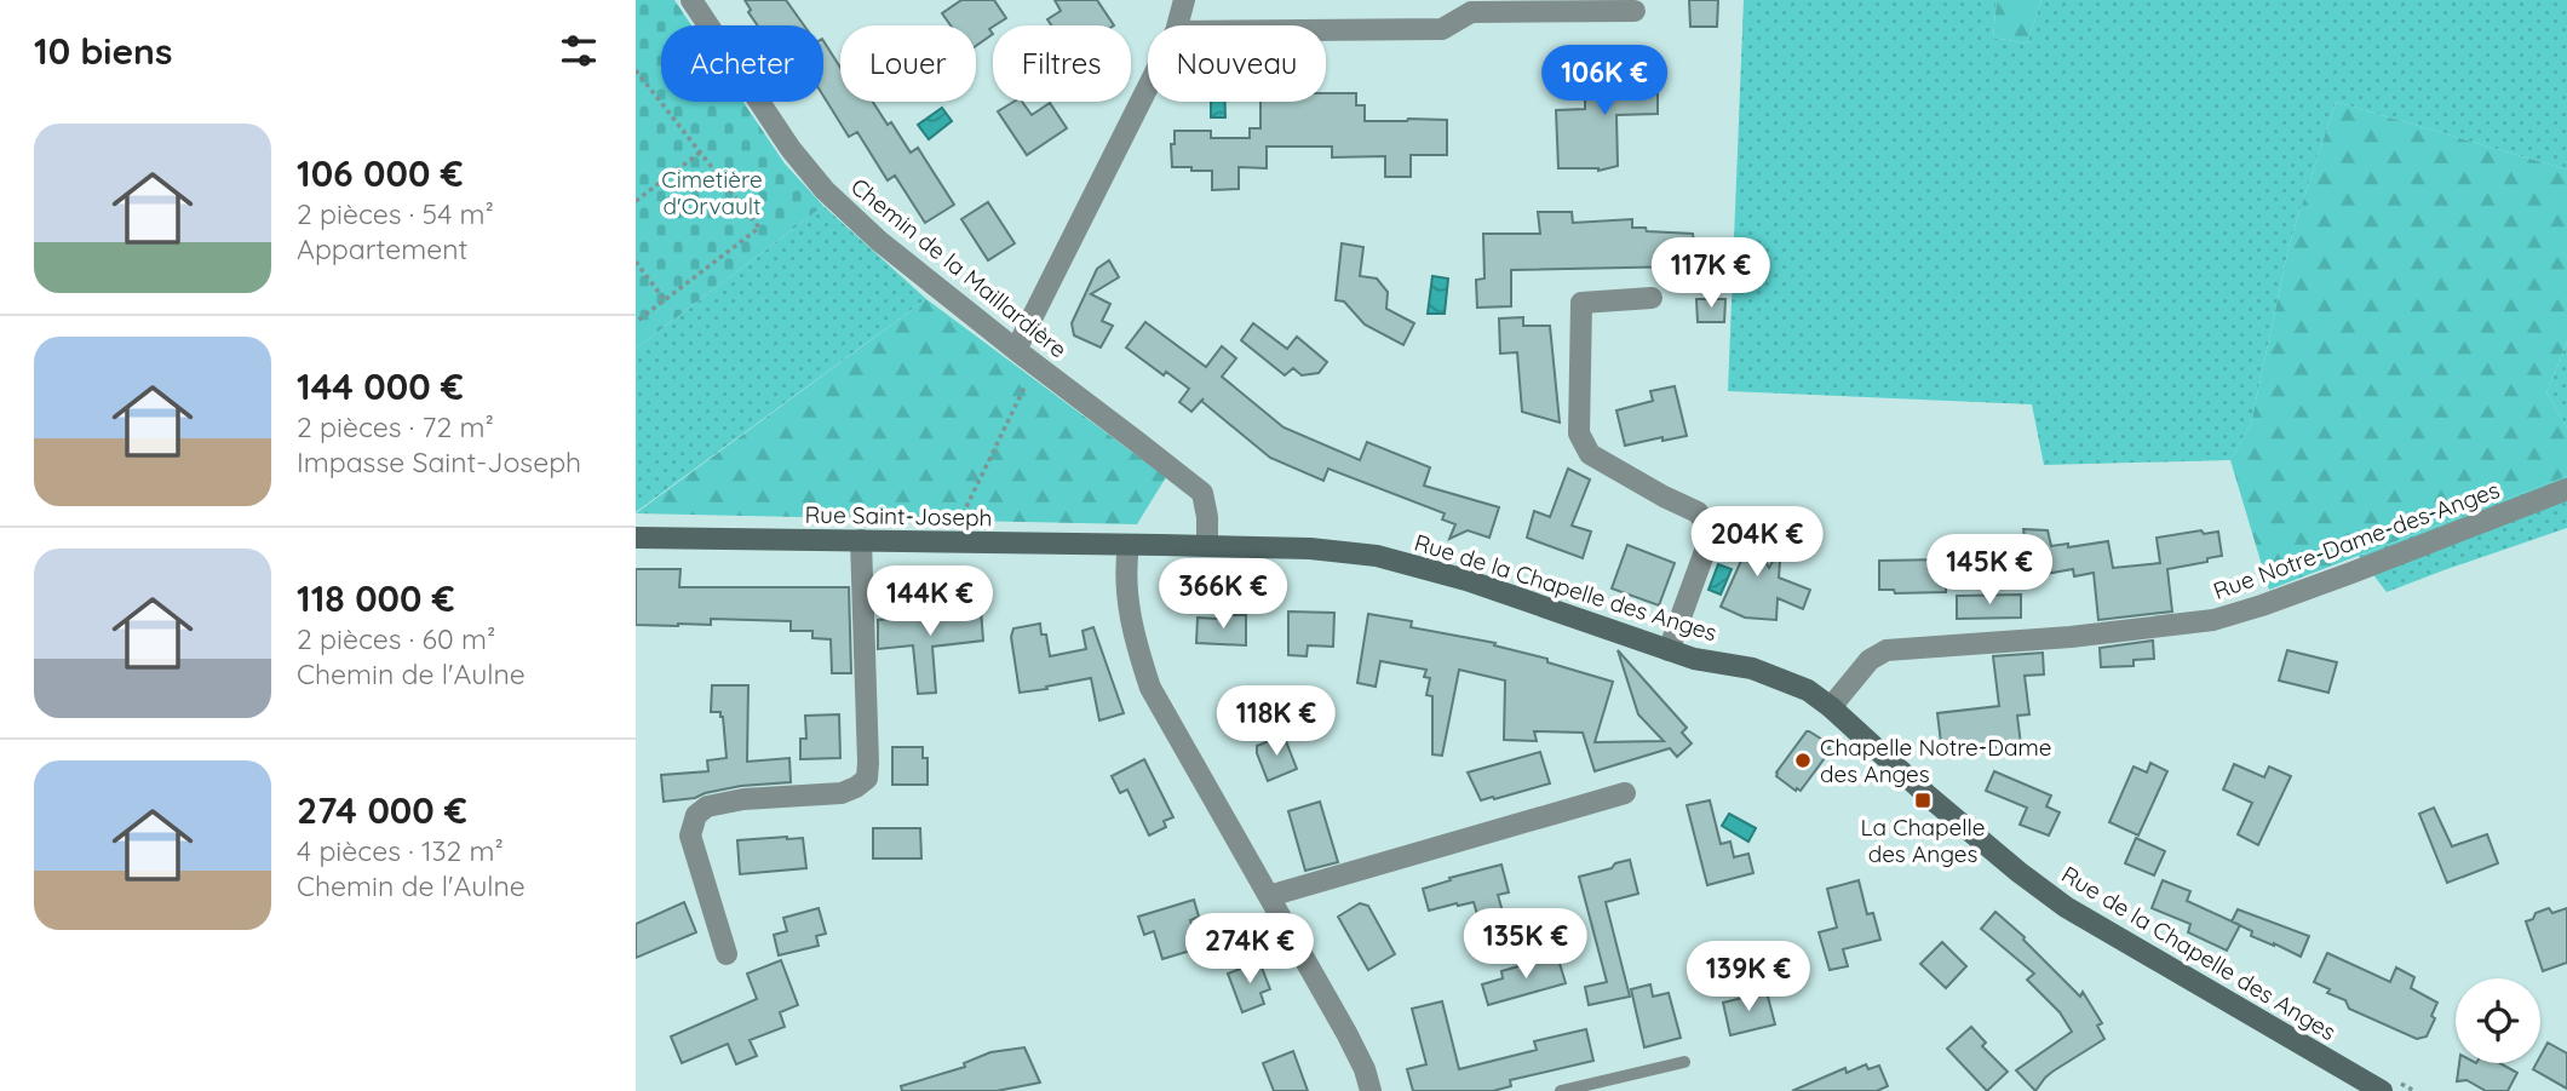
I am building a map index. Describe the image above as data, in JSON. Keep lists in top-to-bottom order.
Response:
{
  "streets": {
    "main road": ["Rue Saint-Joseph", "Rue de la Chapelle des Anges"],
    "street": ["Chemin de la Maillardière", "Rue Notre-Dame-des-Anges"]
  },
  "crossings": [
    ["Chemin de la Maillardière", "Rue de la Chapelle des Anges"],
    ["Rue Saint-Joseph", "Rue de la Chapelle des Anges"],
    ["Rue Notre-Dame-des-Anges", "Rue de la Chapelle des Anges"]
  ],
  "parks": ["Cimetière d'Orvault"],
  "places": {
    "other": ["Chapelle Notre-Dame des Anges"],
    "transit": ["La Chapelle des Anges"]
  },
  "page": {
    "heading": "10 biens",
    "chip": [
      "Acheter",
      "Louer",
      "Filtres",
      "Nouveau"
    ],
    "price": [
      "106K €",
      "117K €",
      "204K €",
      "145K €",
      "366K €",
      "144K €",
      "118K €",
      "135K €",
      "274K €",
      "139K €"
    ],
    "list": [
      {
        "name": "106 000 €",
        "note": "2 pièces · 54 m² · Appartement"
      },
      {
        "name": "144 000 €",
        "note": "2 pièces · 72 m² · Impasse Saint-Joseph"
      },
      {
        "name": "118 000 €",
        "note": "2 pièces · 60 m² · Chemin de l'Aulne"
      },
      {
        "name": "274 000 €",
        "note": "4 pièces · 132 m² · Chemin de l'Aulne"
      }
    ]
  }
}
